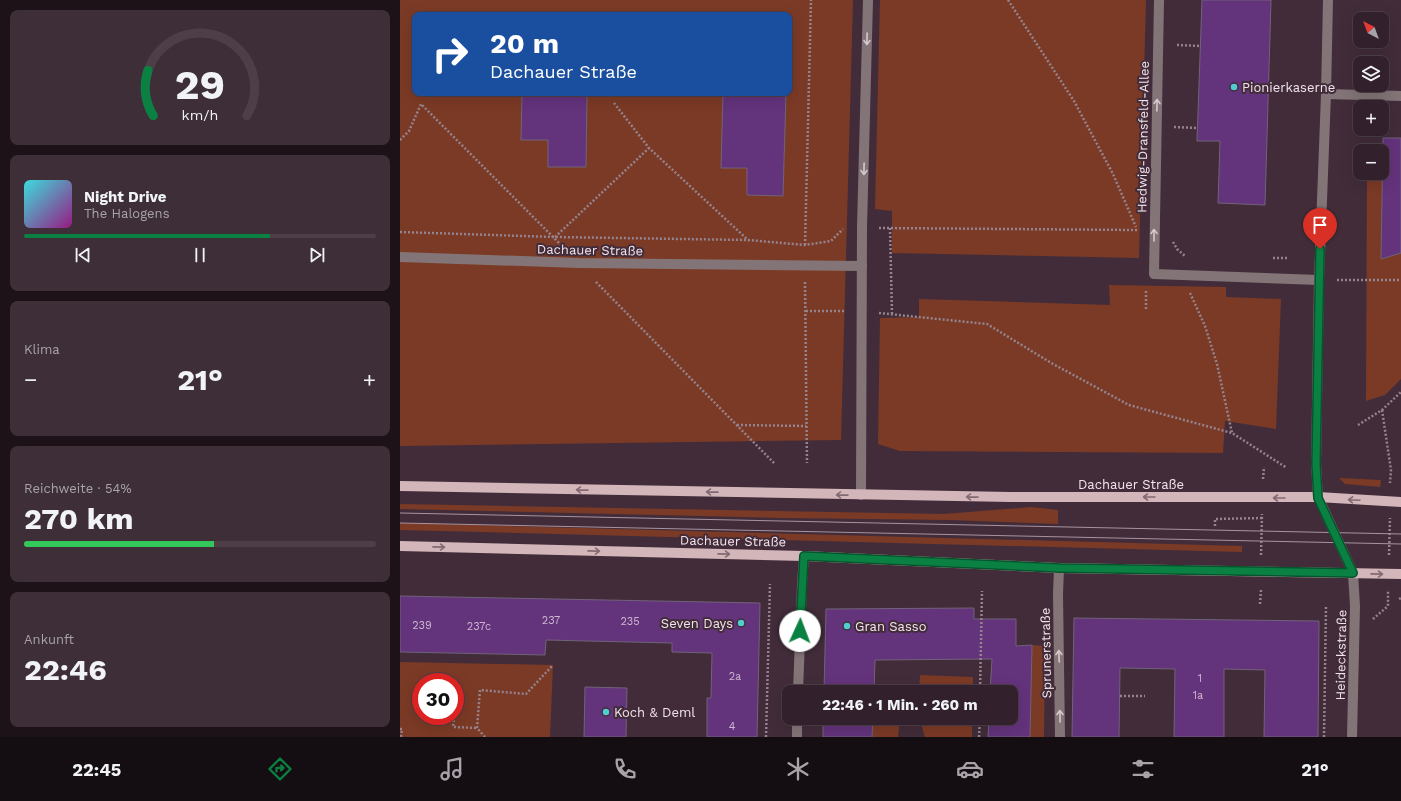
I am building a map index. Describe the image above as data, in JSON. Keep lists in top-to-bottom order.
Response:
{
  "streets": {
    "main road": ["Dachauer Straße"],
    "street": ["Hedwig-Dransfeld-Allee", "Sprunerstraße", "Heideckstraße"]
  },
  "crossings": [
    ["Dachauer Straße", "Sprunerstraße"],
    ["Dachauer Straße", "Heideckstraße"]
  ],
  "one_way": ["Hedwig-Dransfeld-Allee", "Sprunerstraße"],
  "places": [
    "Pionierkaserne",
    "Seven Days",
    "Gran Sasso",
    "Koch & Deml"
  ],
  "house_numbers": [
    "237",
    "235",
    "239",
    "237c",
    "2a",
    "1",
    "1a",
    "4"
  ],
  "north": "top left",
  "page": {
    "map_buttons": ["+", "−"],
    "turn": ["20 m", "Dachauer Straße"],
    "song": ["Night Drive", "The Halogens"],
    "tile": [
      "Klima",
      ["Reichweite · 54%", "270 km"],
      ["Ankunft", "22:46"]
    ],
    "heat": ["−", "21°", "+"],
    "limit": "30",
    "trip": "22:46 · 1 Min. · 260 m",
    "tabs": ["22:45", "21°"],
    "gauge": ["29", "km/h"]
  }
}
